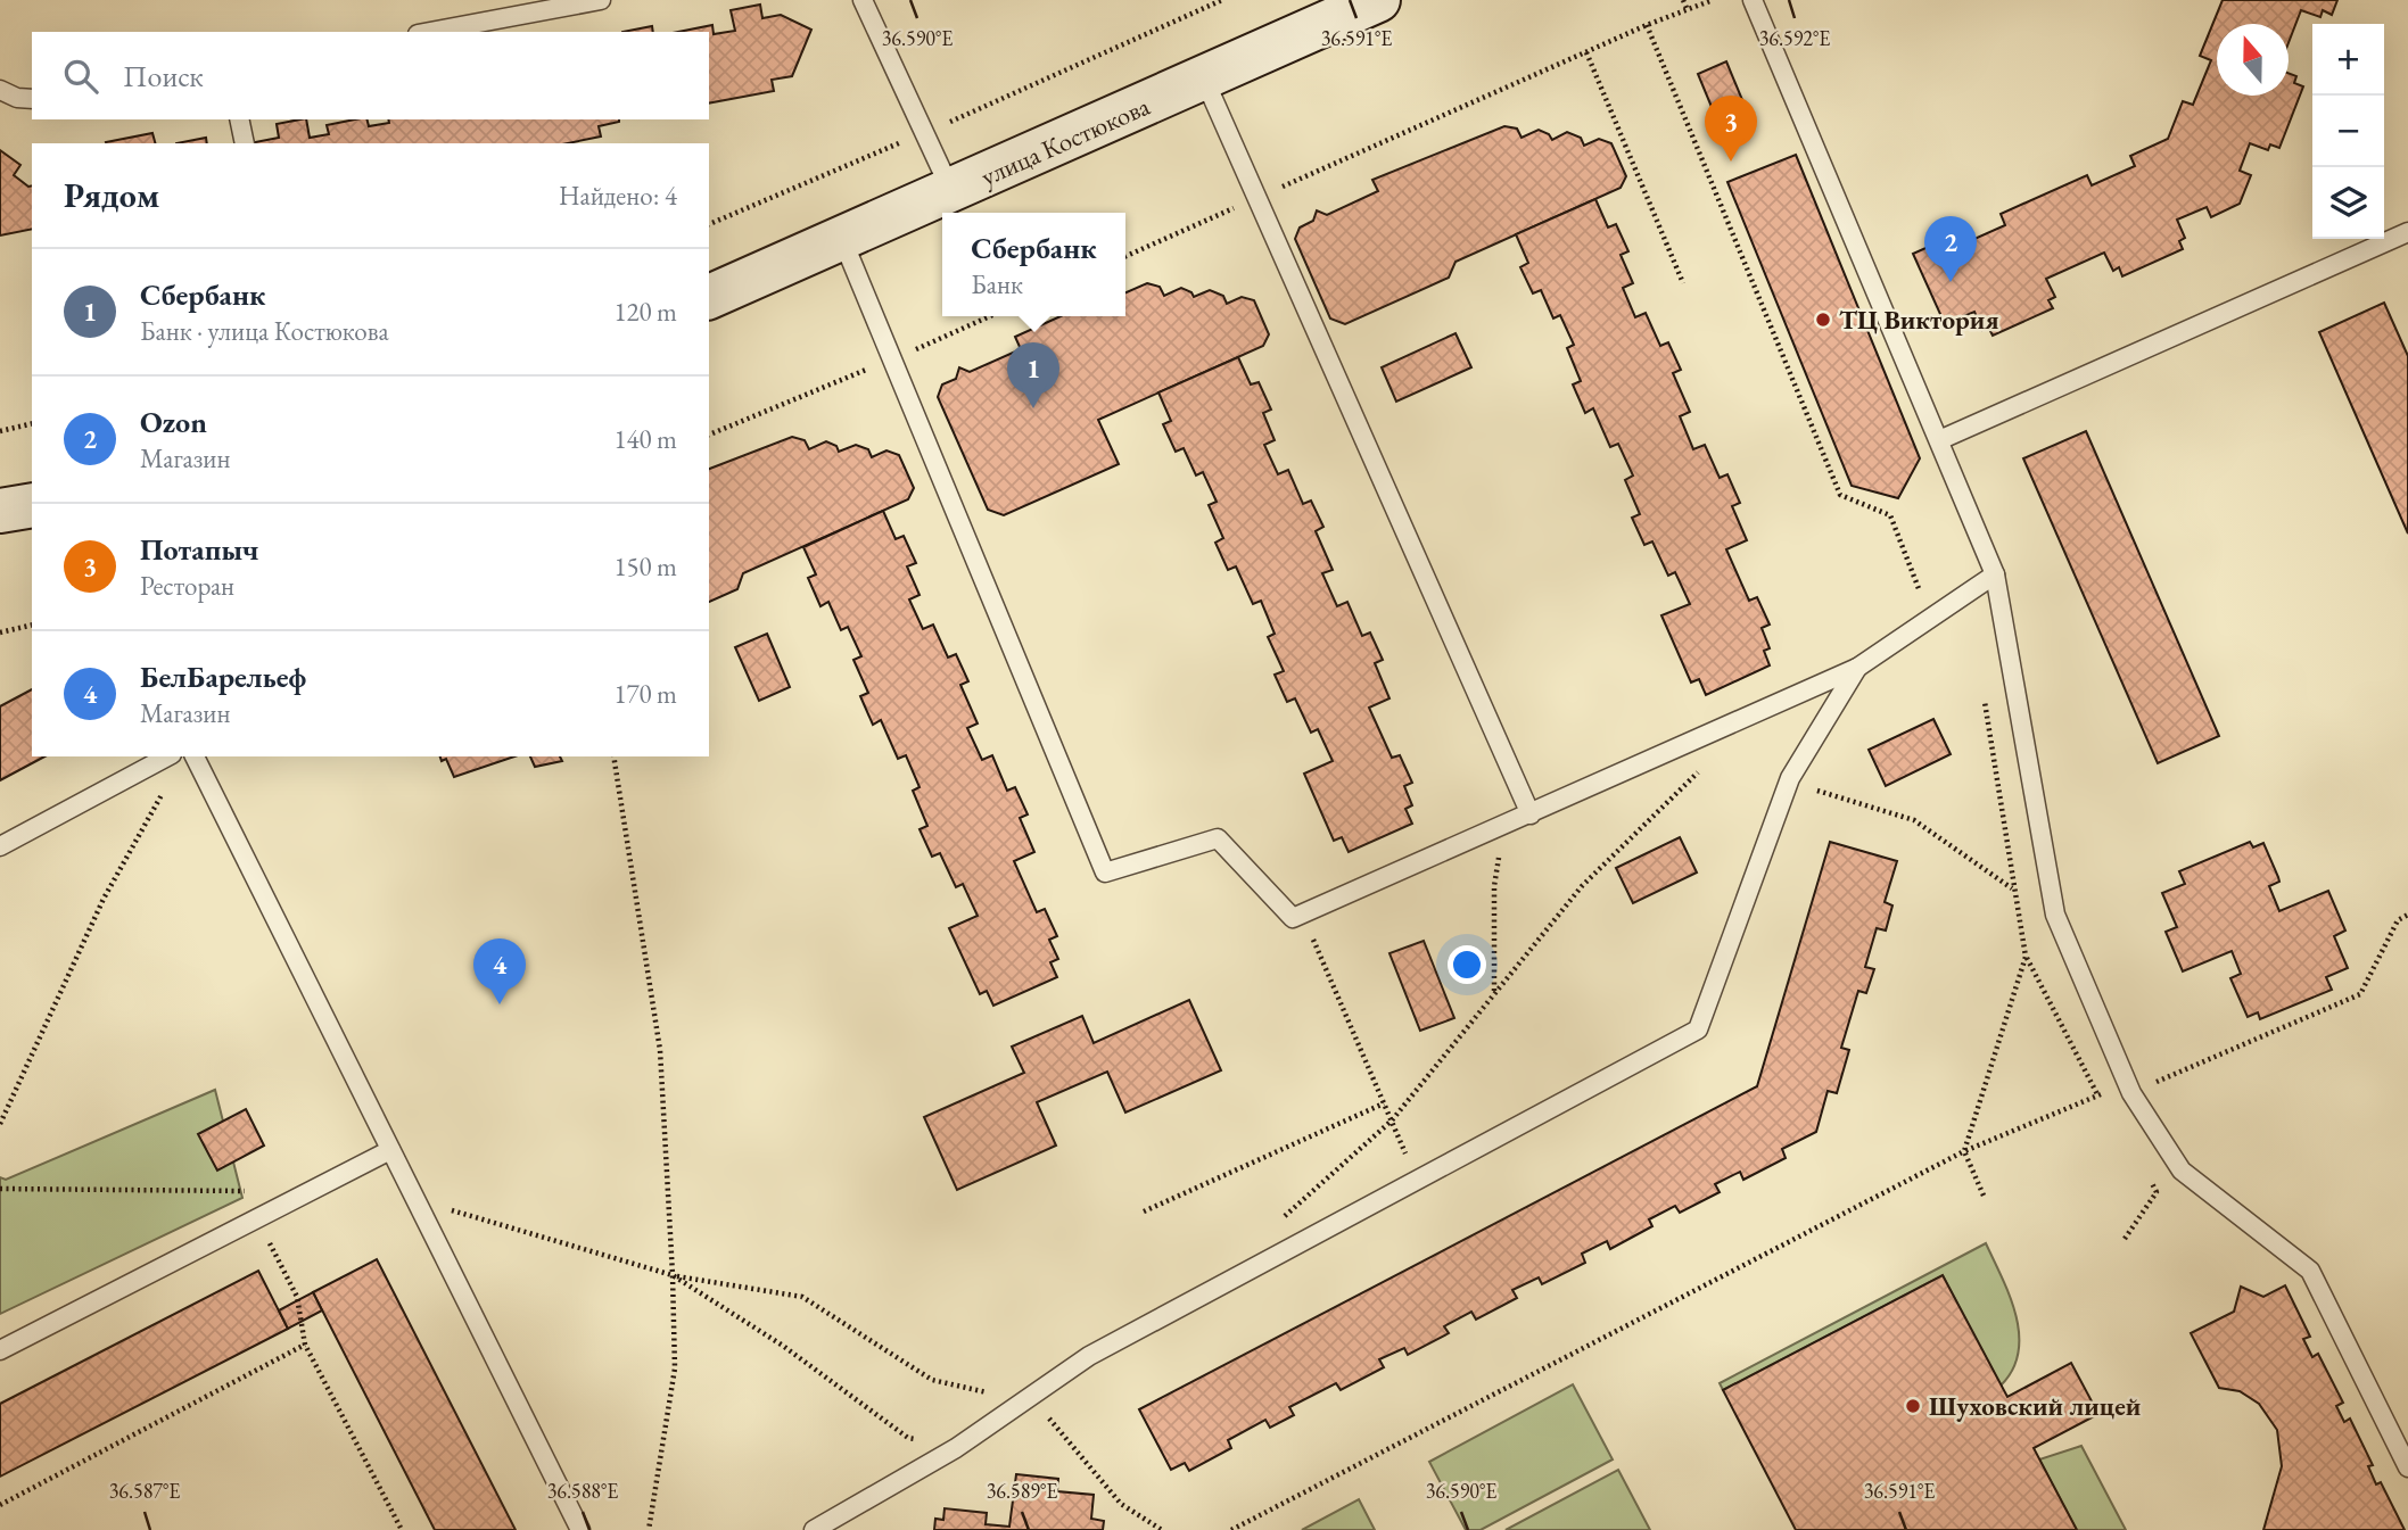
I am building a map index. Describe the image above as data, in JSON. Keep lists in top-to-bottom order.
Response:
{
  "streets": {
    "main road": ["улица Костюкова"]
  },
  "places": ["ТЦ Виктория", "Шуховский лицей"],
  "north": "top",
  "page": {
    "map_buttons": ["+", "−"],
    "search": "Поиск",
    "pins": [
      "3",
      "2",
      "1",
      "4"
    ],
    "heading": ["Рядом", "Найдено: 4"],
    "popup": ["Сбербанк", "Банк"],
    "list": [
      {
        "mark": "1",
        "name": "Сбербанк",
        "note": "Банк · улица Костюкова",
        "value": "120 m"
      },
      {
        "mark": "2",
        "name": "Ozon",
        "note": "Магазин",
        "value": "140 m"
      },
      {
        "mark": "3",
        "name": "Потапыч",
        "note": "Ресторан",
        "value": "150 m"
      },
      {
        "mark": "4",
        "name": "БелБарельеф",
        "note": "Магазин",
        "value": "170 m"
      }
    ]
  },
  "coordinates": [
    "36.590°E",
    "36.591°E",
    "36.592°E",
    "36.587°E",
    "36.588°E",
    "36.589°E"
  ]
}
